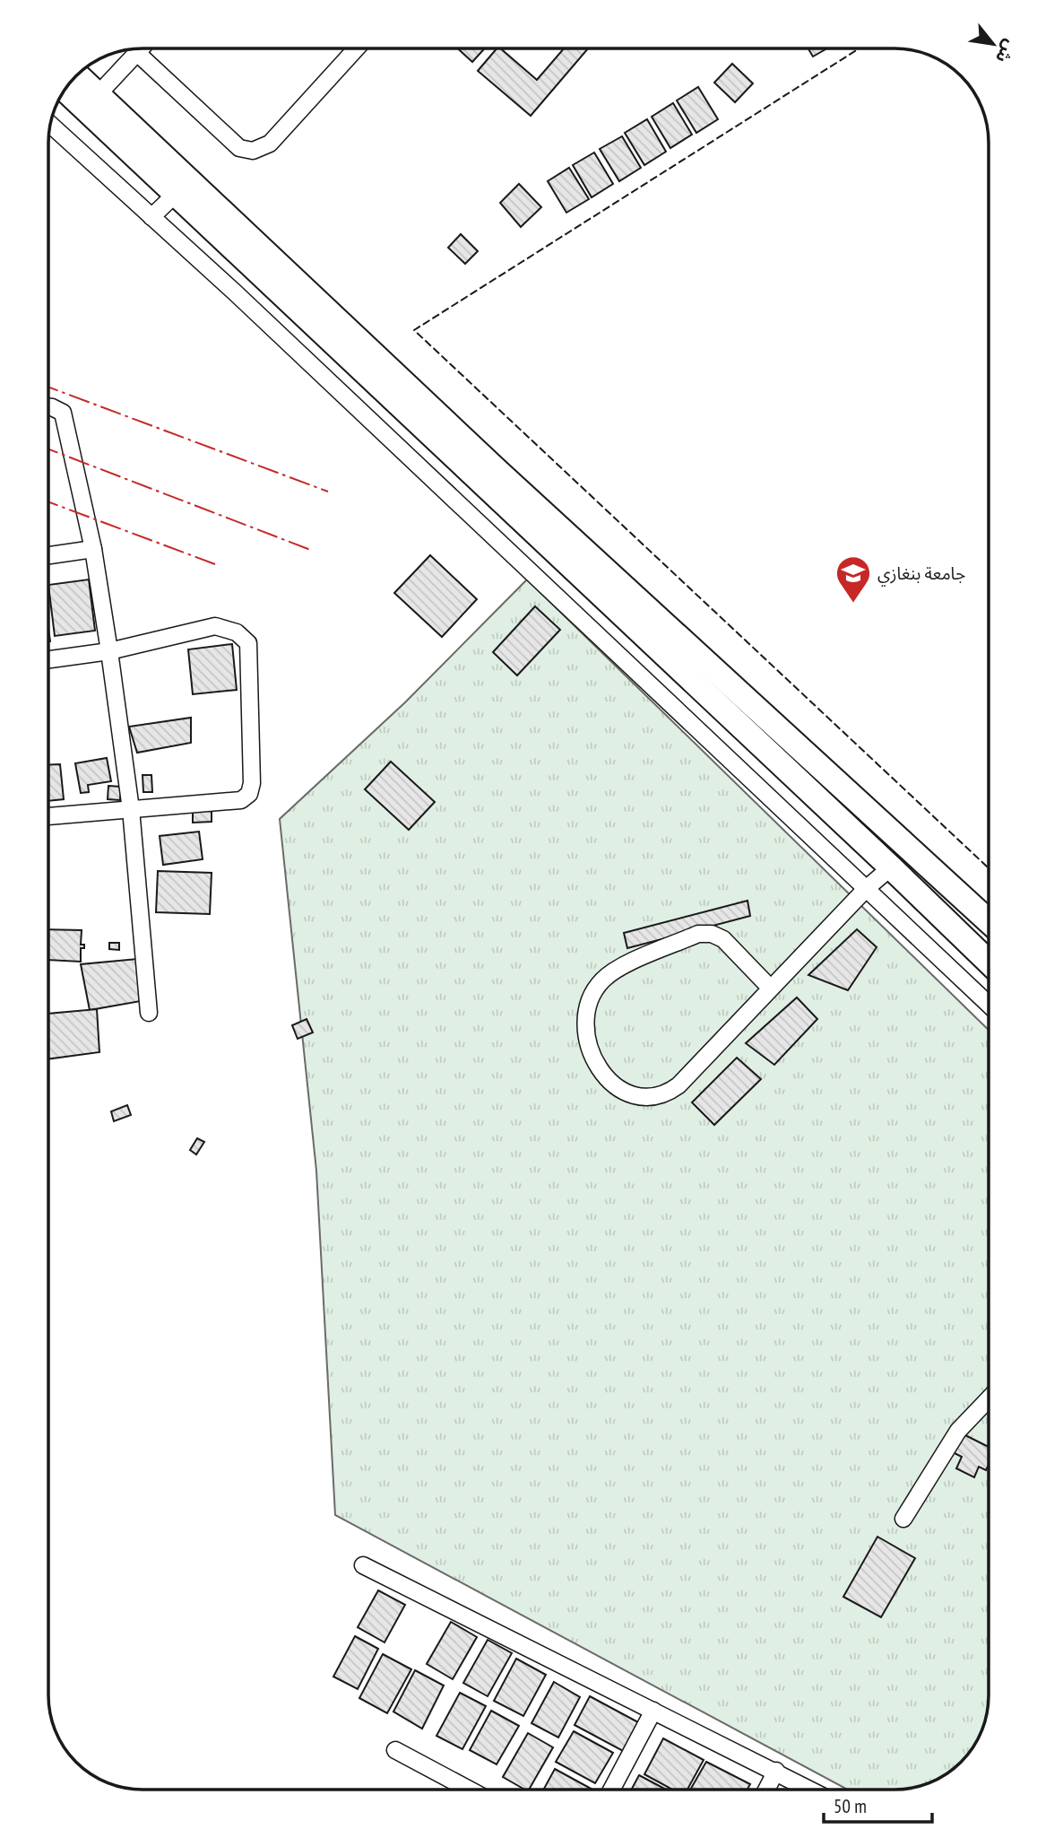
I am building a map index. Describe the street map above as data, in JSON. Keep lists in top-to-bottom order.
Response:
{
  "places": {
    "school or university": ["جامعة بنغازي"]
  },
  "scale_bar": "50 m",
  "north": "bottom right"
}
